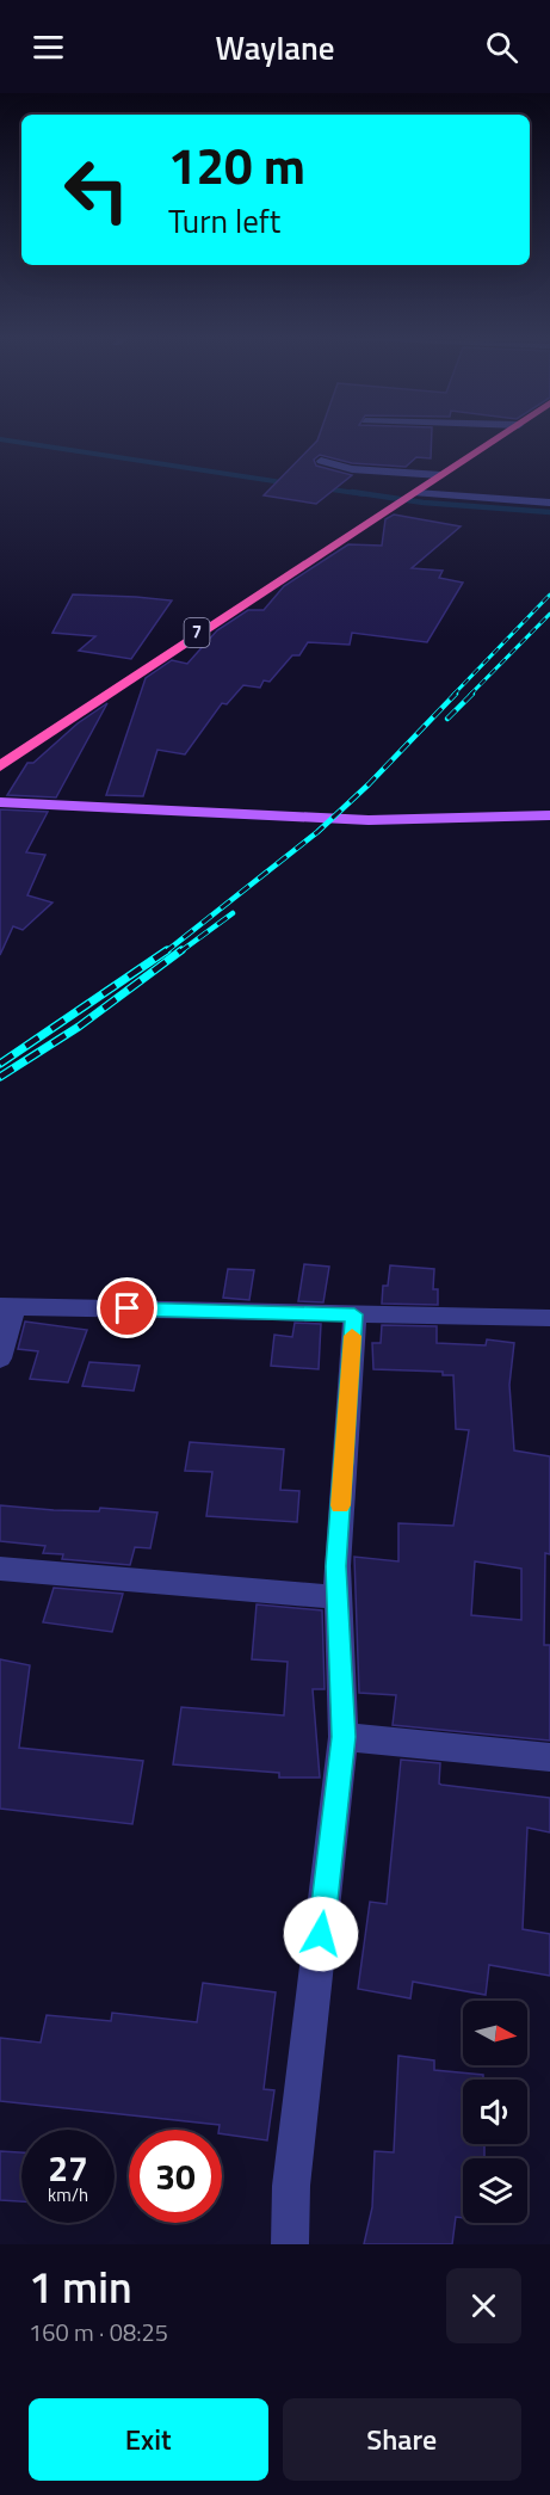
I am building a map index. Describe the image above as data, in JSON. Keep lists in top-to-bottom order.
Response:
{
  "streets": {
    "highway": ["7"]
  },
  "north": "right",
  "page": {
    "header": "Waylane",
    "turn": ["120 m", "Turn left"],
    "speed": "27 km/h",
    "limit": "30",
    "heading": ["1 min", "160 m · 08:25"],
    "buttons": ["Exit", "Share"]
  }
}
